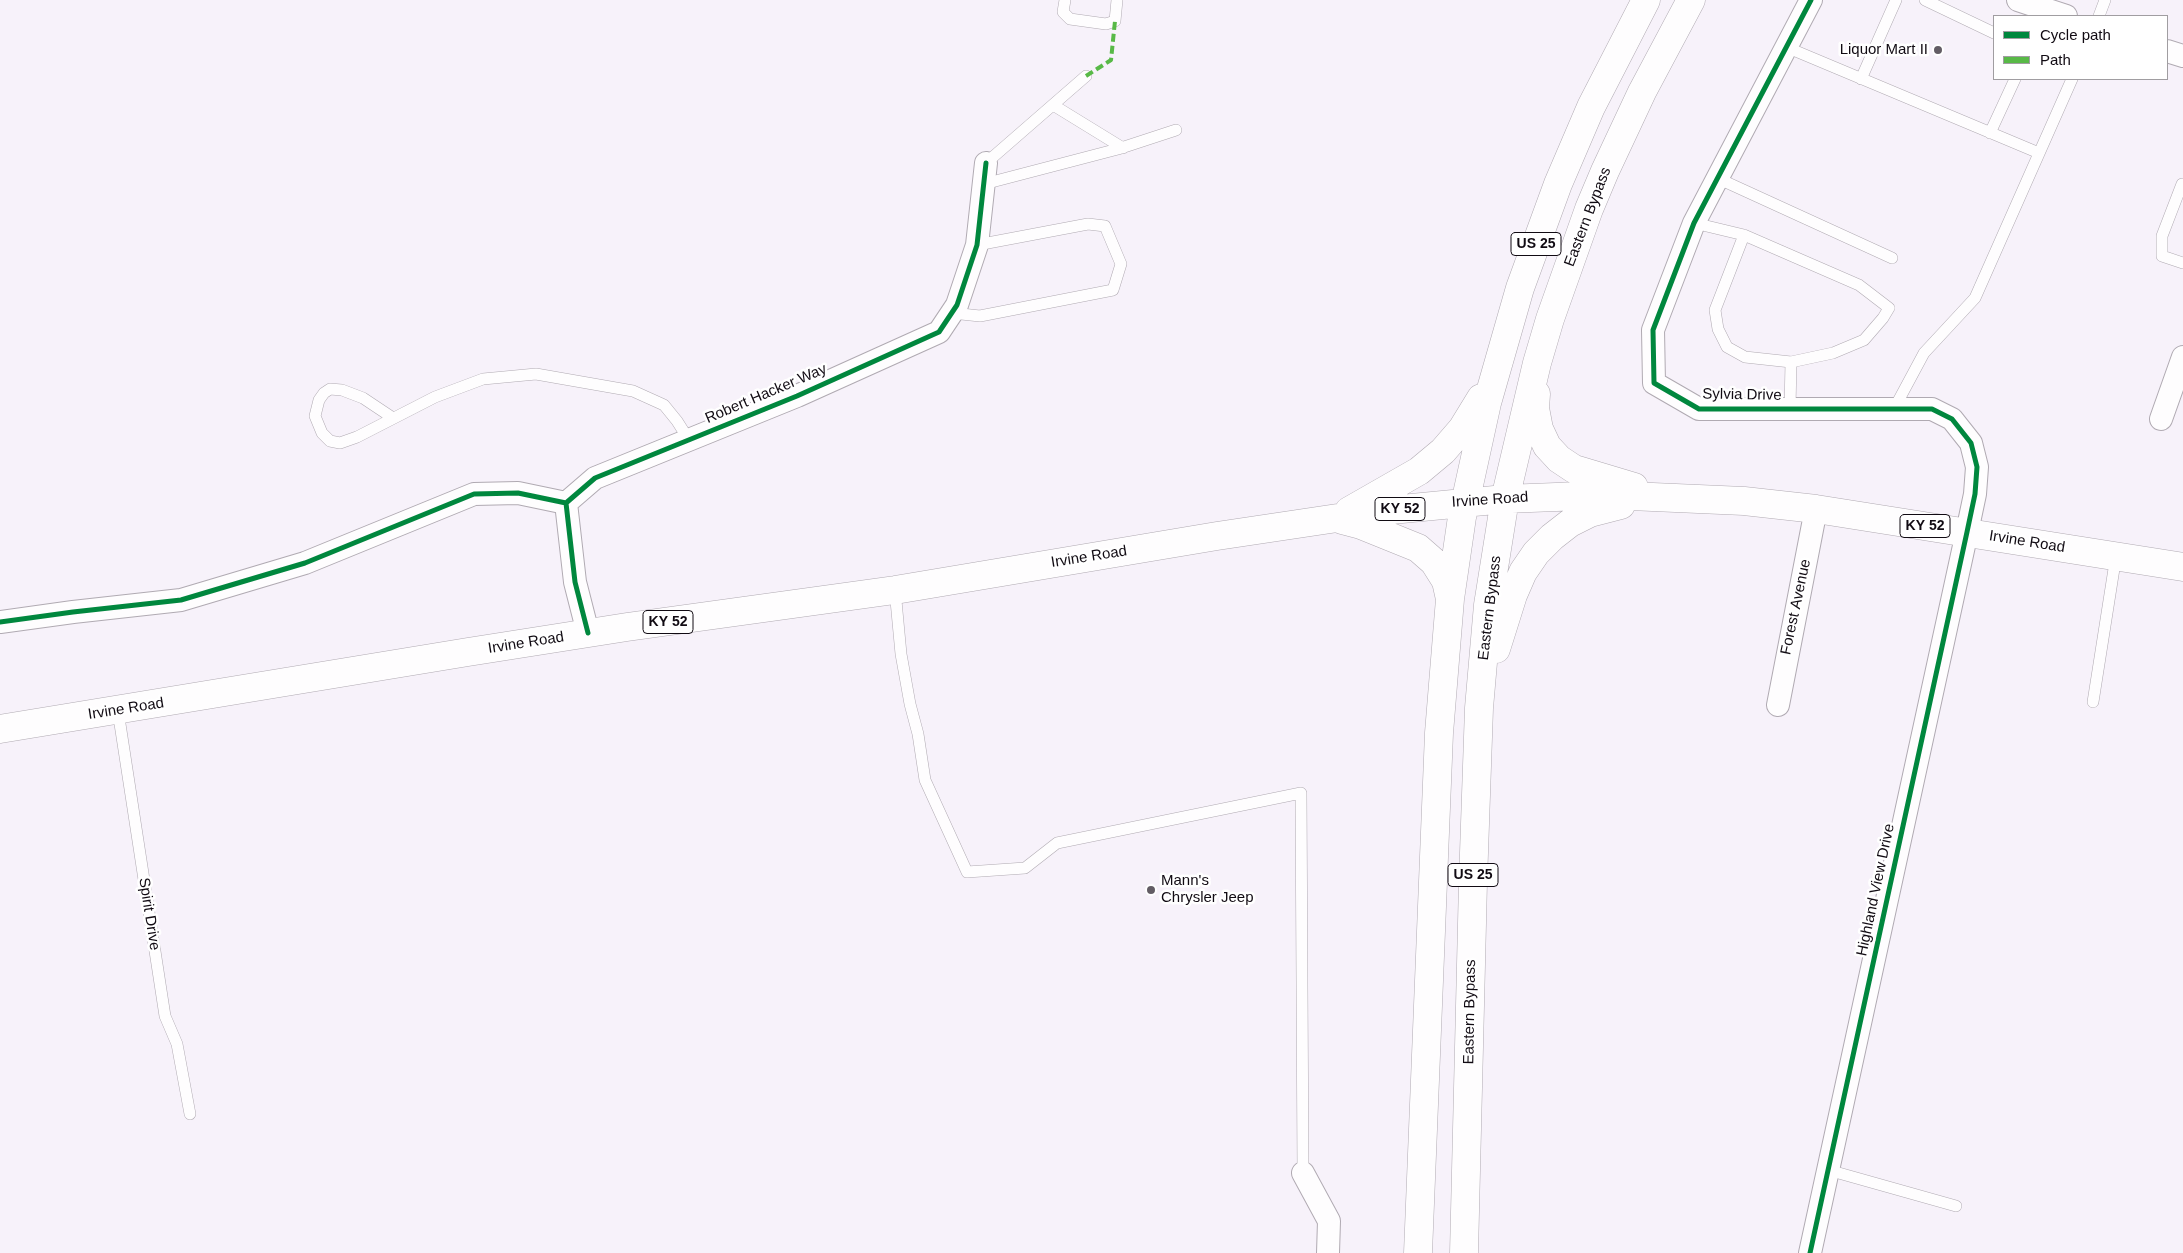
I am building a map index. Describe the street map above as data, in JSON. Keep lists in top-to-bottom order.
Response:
{
  "streets": {
    "main road": [
      "Eastern Bypass",
      "US 25",
      "Irvine Road",
      "KY 52"
    ],
    "street": [
      "Robert Hacker Way",
      "Sylvia Drive",
      "Forest Avenue",
      "Highland View Drive"
    ],
    "lane": ["Spirit Drive"]
  },
  "crossings": [
    ["Eastern Bypass", "Irvine Road"],
    ["US 25", "Irvine Road"],
    ["Sylvia Drive", "Irvine Road"],
    ["Sylvia Drive", "Highland View Drive"],
    ["Irvine Road", "Forest Avenue"],
    ["Irvine Road", "Highland View Drive"],
    ["Irvine Road", "Spirit Drive"]
  ],
  "places": ["Liquor Mart II", "Mann's Chrysler Jeep"],
  "legend": ["Cycle path", "Path"]
}
